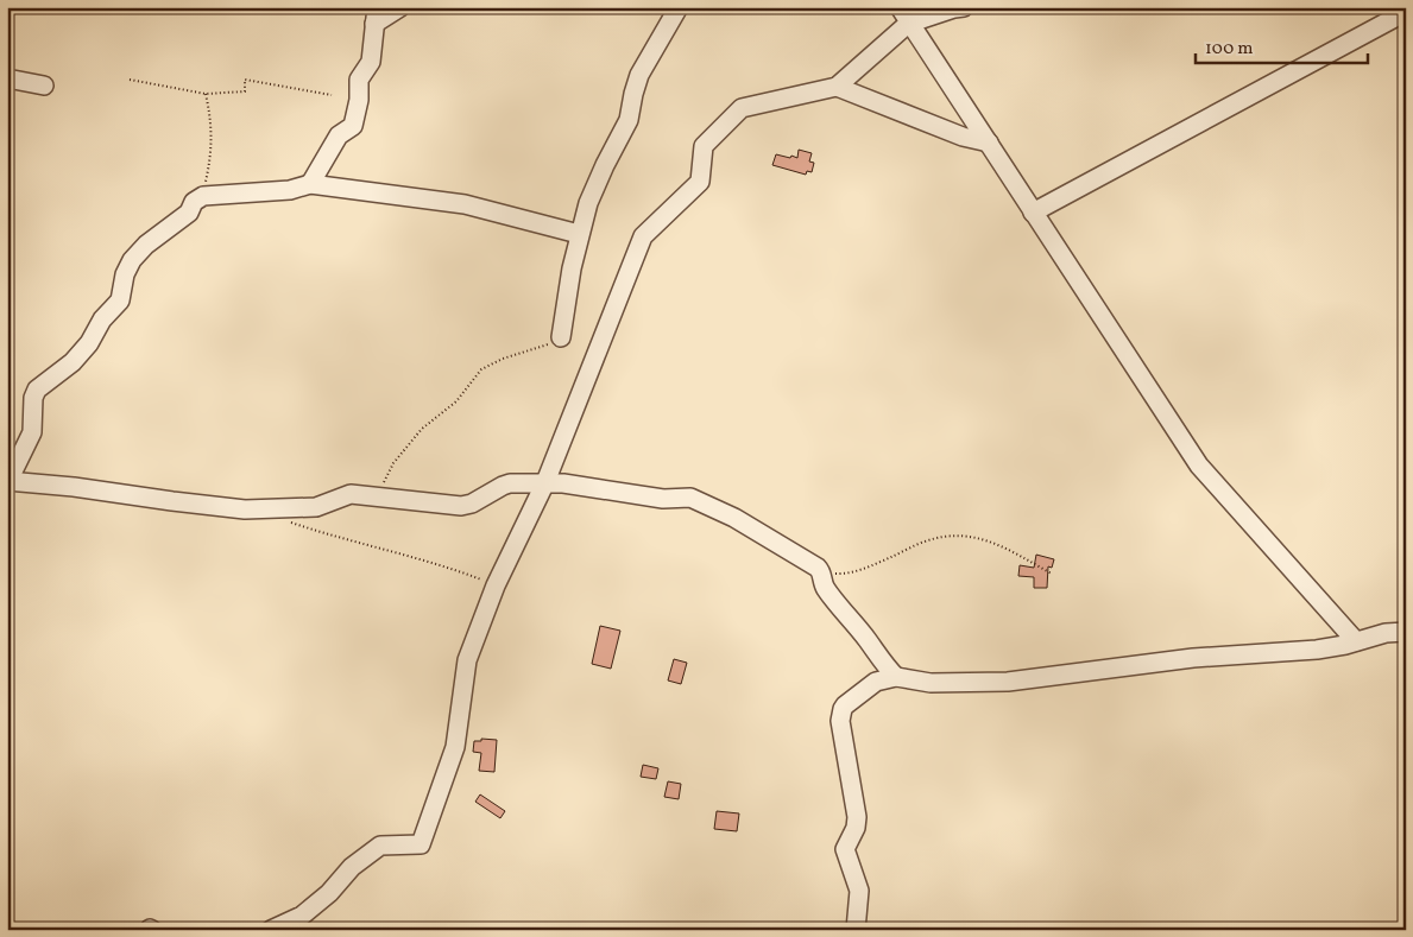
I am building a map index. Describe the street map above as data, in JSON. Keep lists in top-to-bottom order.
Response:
{
  "scale_bar": "100 m"
}
